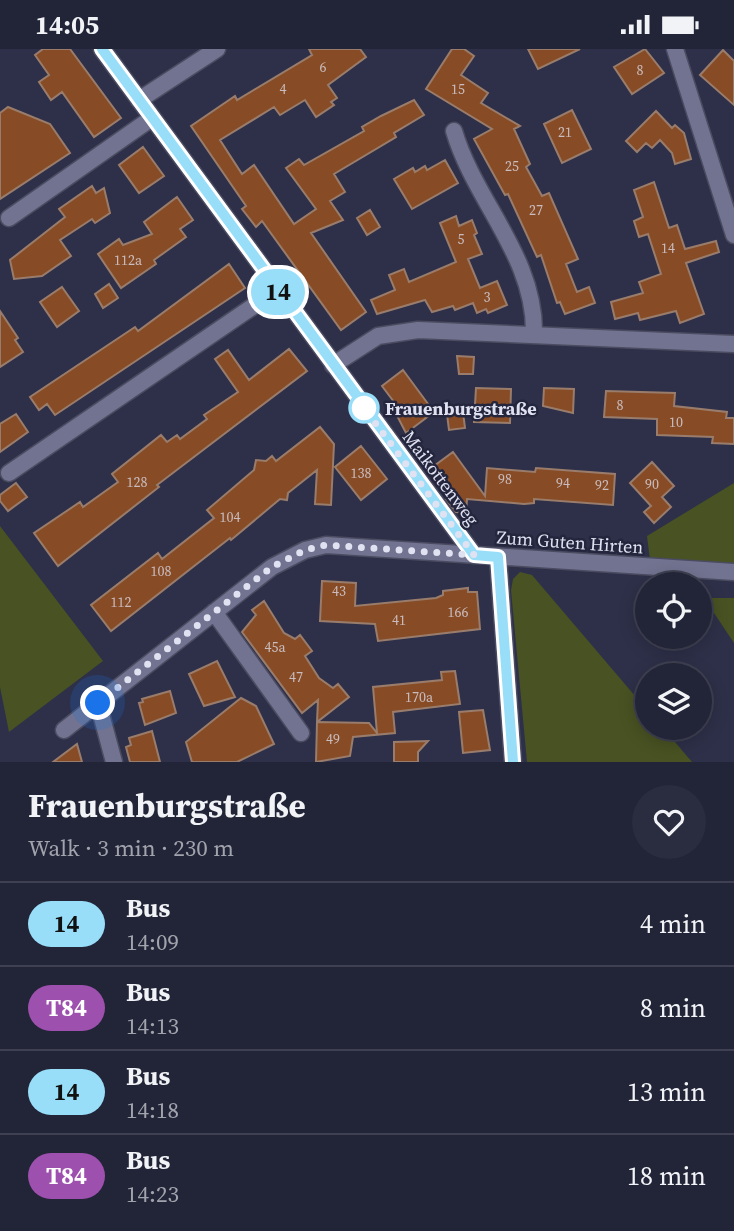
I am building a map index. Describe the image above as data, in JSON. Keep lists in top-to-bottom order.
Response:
{
  "streets": {
    "street": ["Maikottenweg", "Zum Guten Hirten"]
  },
  "crossings": [
    ["Maikottenweg", "Zum Guten Hirten"]
  ],
  "places": ["Frauenburgstraße"],
  "lines": ["bus line 14"],
  "house_numbers": [
    "6",
    "8",
    "4",
    "15",
    "21",
    "25",
    "27",
    "5",
    "14",
    "112a",
    "3",
    "8",
    "10",
    "138",
    "98",
    "128",
    "94",
    "90",
    "92",
    "104",
    "108",
    "43",
    "112",
    "166",
    "41",
    "45a",
    "47",
    "170a",
    "49"
  ],
  "page": {
    "status": "14:05",
    "on_map": "14",
    "heading": ["Frauenburgstraße", "Walk · 3 min · 230 m"],
    "list": [
      {
        "mark": "14",
        "name": "Bus",
        "note": "14:09",
        "value": "4 min"
      },
      {
        "mark": "T84",
        "name": "Bus",
        "note": "14:13",
        "value": "8 min"
      },
      {
        "mark": "14",
        "name": "Bus",
        "note": "14:18",
        "value": "13 min"
      },
      {
        "mark": "T84",
        "name": "Bus",
        "note": "14:23",
        "value": "18 min"
      }
    ]
  }
}
